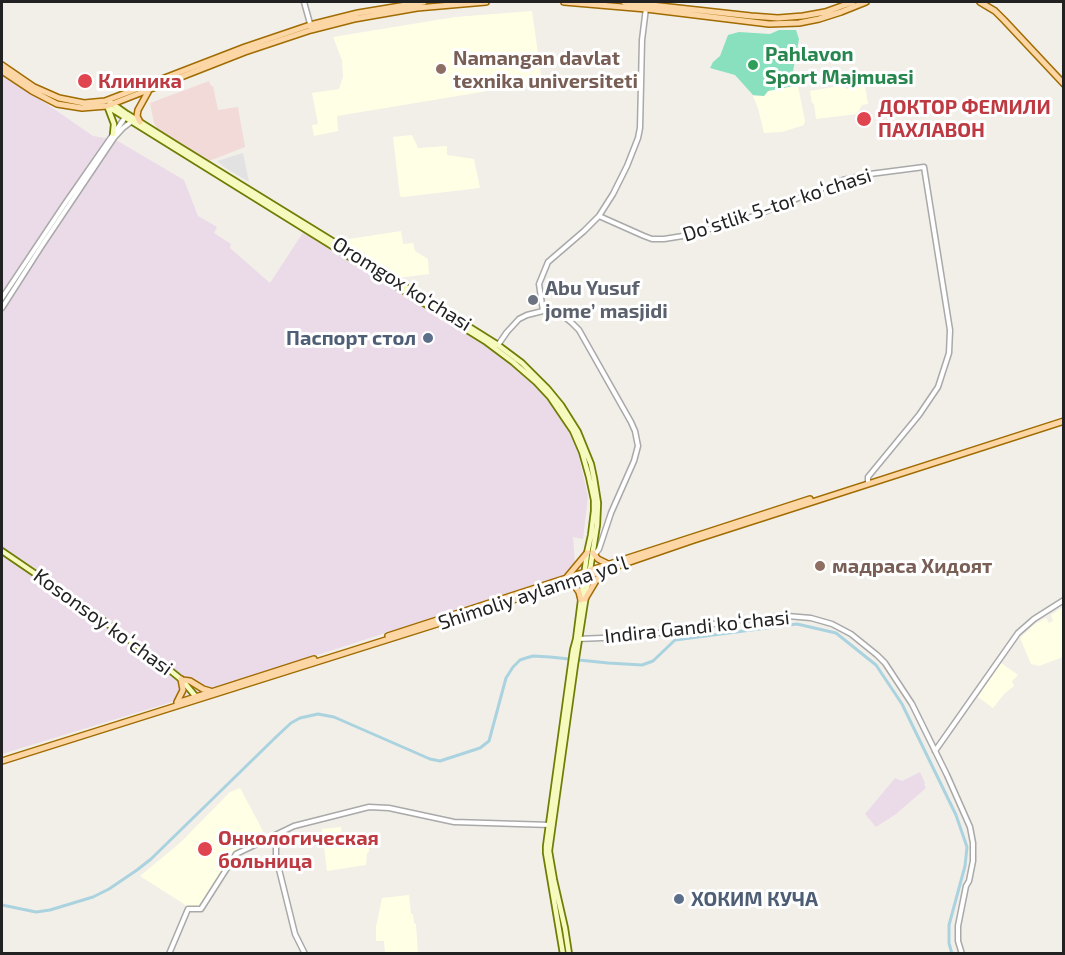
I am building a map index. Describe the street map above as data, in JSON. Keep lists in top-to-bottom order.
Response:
{
  "streets": {
    "main road": ["Oromgox ko‘chasi", "Shimoliy aylanma yoʻl", "Kosonsoy koʻchasi"],
    "street": ["Doʻstlik 5-tor koʻchasi", "Indira Gandi koʻchasi"]
  },
  "crossings": [
    ["Doʻstlik 5-tor koʻchasi", "Shimoliy aylanma yoʻl"],
    ["Shimoliy aylanma yoʻl", "Kosonsoy koʻchasi"]
  ],
  "places": [
    "Pahlavon Sport Majmuasi",
    "Namangan davlat texnika universiteti",
    "Клиника",
    "ДОКТОР ФЕМИЛИ ПАХЛАВОН",
    "Abu Yusuf jome’ masjidi",
    "Паспорт стол",
    "мадраса Хидоят",
    "Онкологическая больница",
    "ХОКИМ КУЧА"
  ]
}
